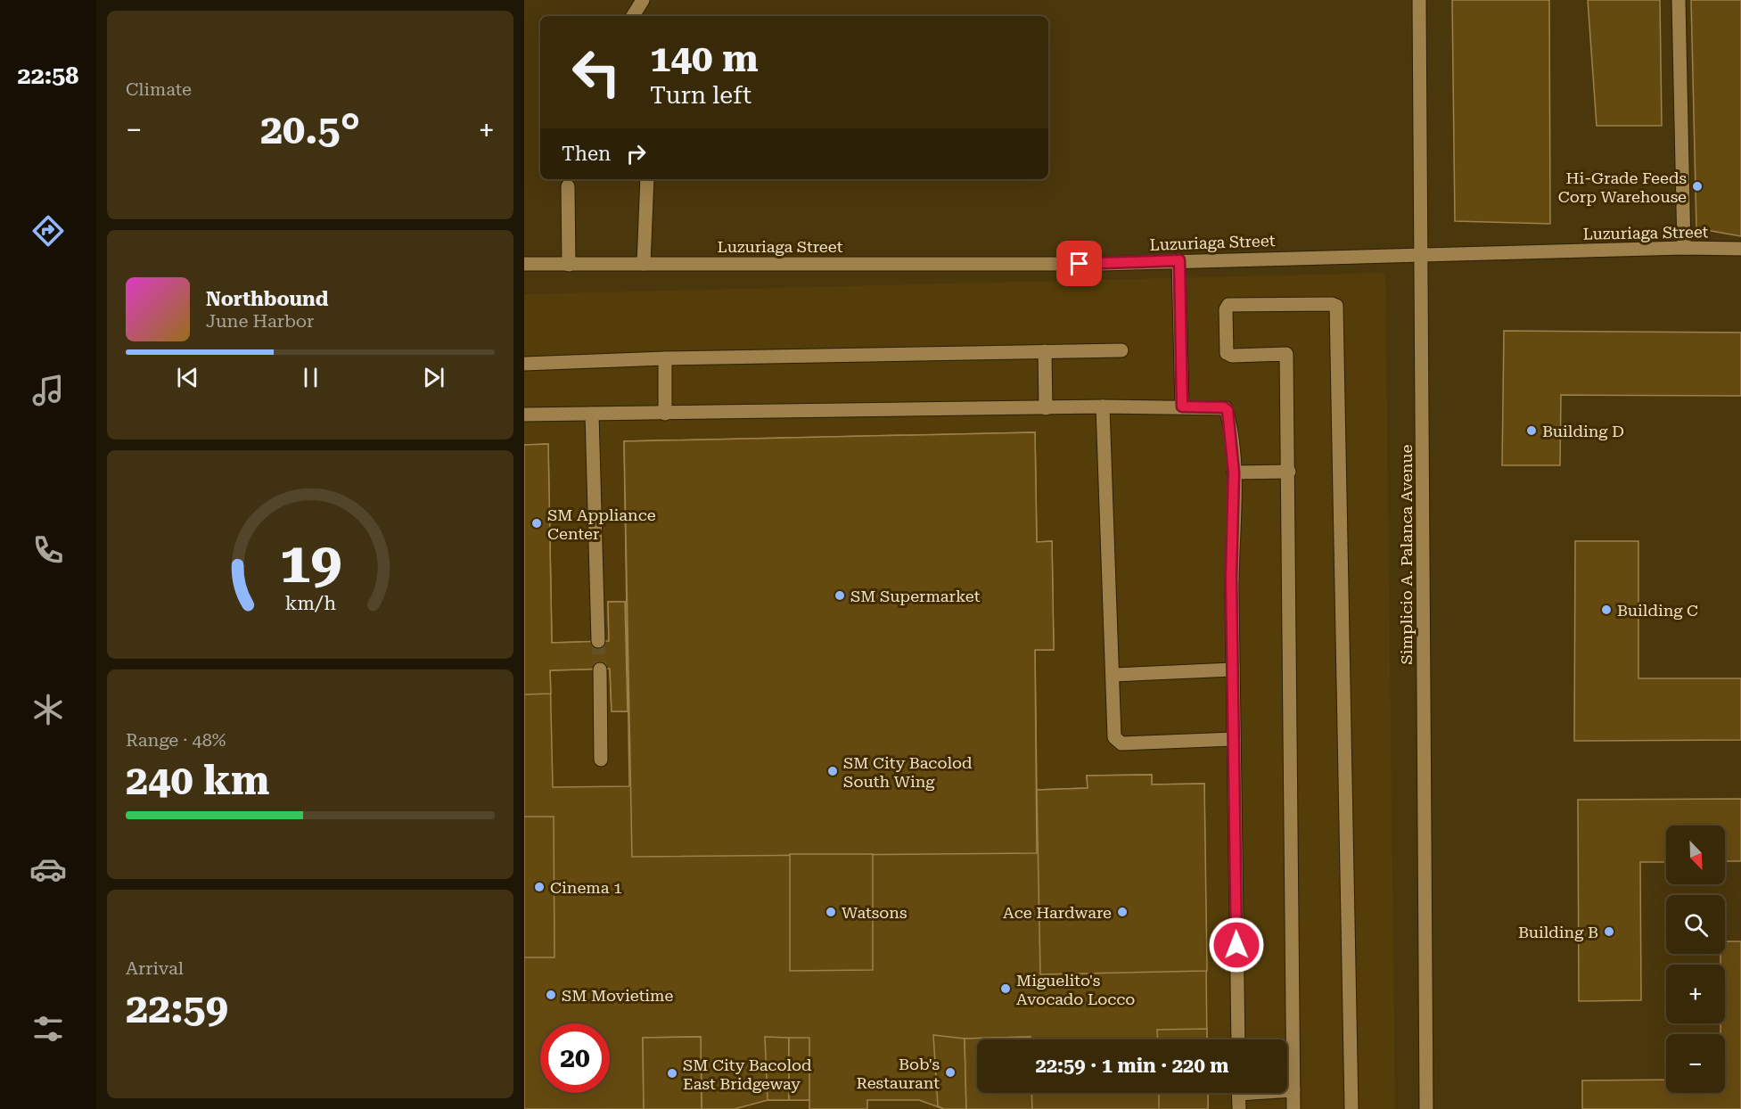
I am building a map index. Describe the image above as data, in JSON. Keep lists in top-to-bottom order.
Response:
{
  "streets": {
    "street": ["Luzuriaga Street", "Simplicio A. Palanca Avenue"]
  },
  "crossings": [
    ["Luzuriaga Street", "Simplicio A. Palanca Avenue"]
  ],
  "places": [
    "Hi-Grade Feeds Corp Warehouse",
    "Building D",
    "SM Appliance Center",
    "SM Supermarket",
    "Building C",
    "SM City Bacolod South Wing",
    "Cinema 1",
    "Watsons",
    "Ace Hardware",
    "Building B",
    "Miguelito's Avocado Locco",
    "SM Movietime",
    "Bob's Restaurant",
    "SM City Bacolod East Bridgeway"
  ],
  "north": "bottom right",
  "page": {
    "tabs": "22:58",
    "tile": [
      "Climate",
      ["Range · 48%", "240 km"],
      ["Arrival", "22:59"]
    ],
    "turn": ["140 m", "Turn left"],
    "heat": ["−", "20.5°", "+"],
    "then": "Then",
    "song": ["Northbound", "June Harbor"],
    "map_buttons": ["+", "−"],
    "limit": "20",
    "trip": "22:59 · 1 min · 220 m",
    "gauge": ["19", "km/h"]
  }
}
